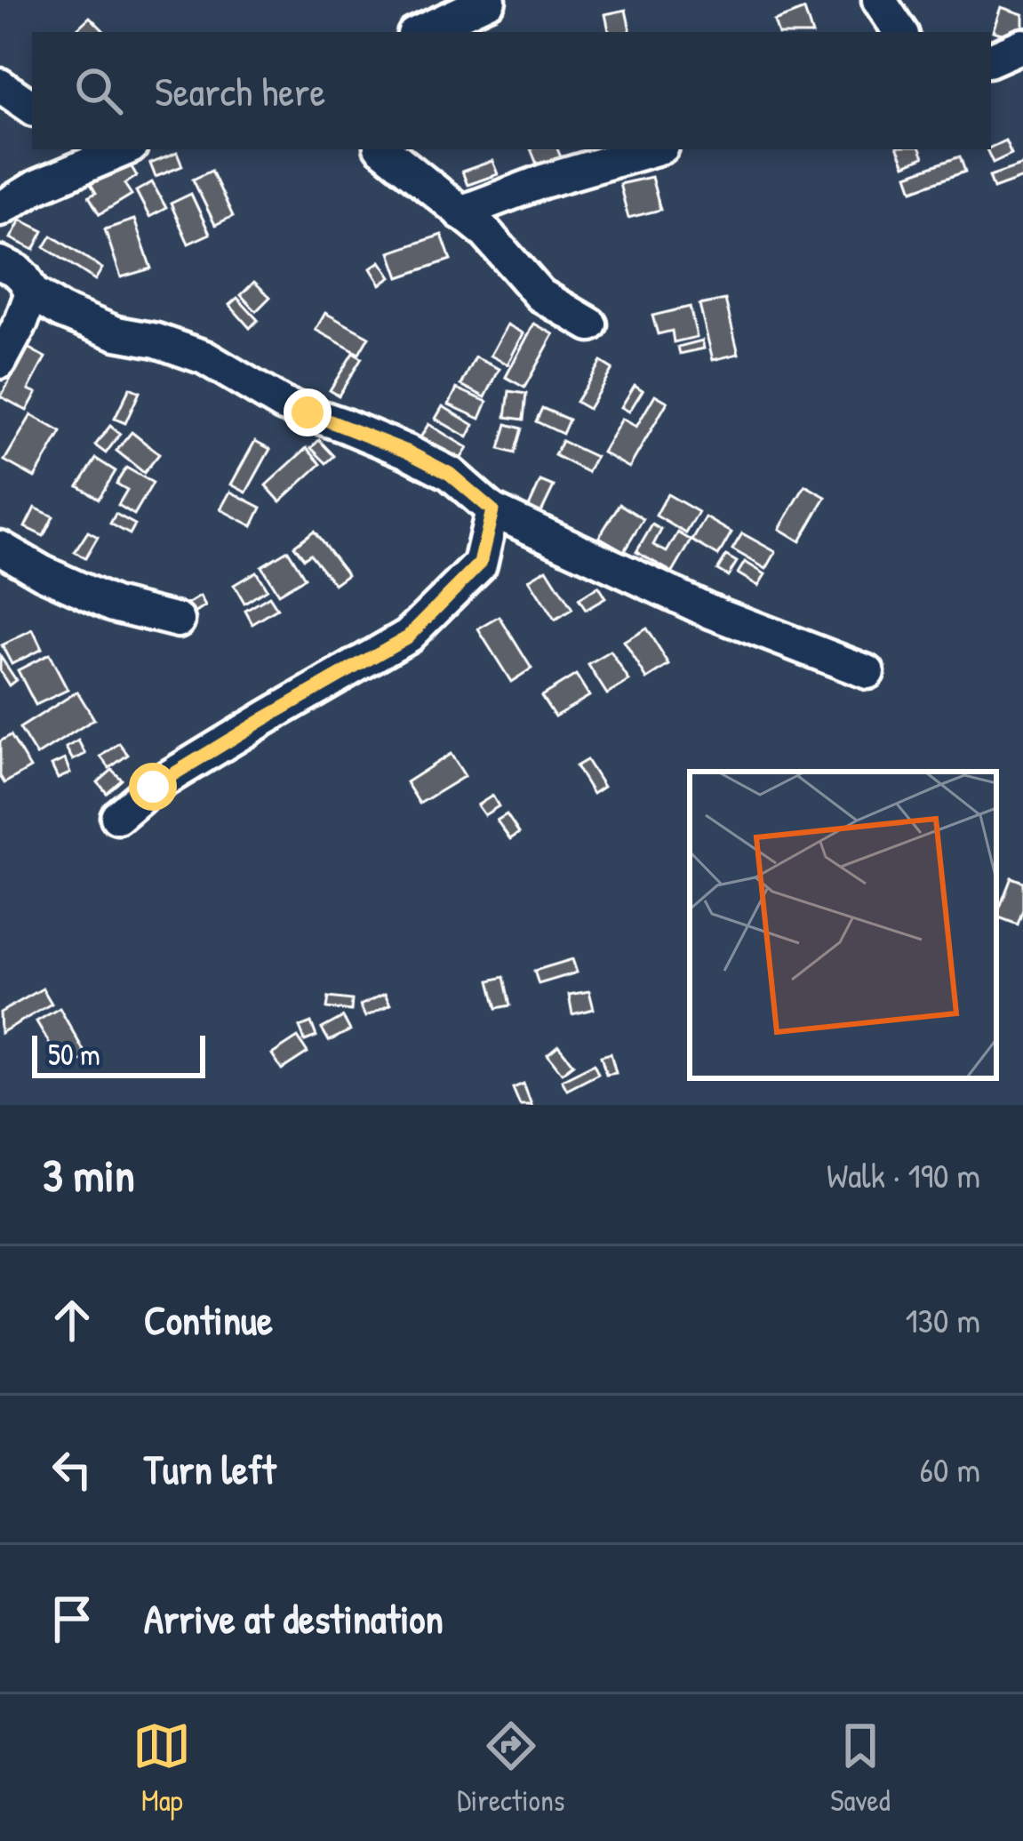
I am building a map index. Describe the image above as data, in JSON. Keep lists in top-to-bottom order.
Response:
{
  "scale_bar": "50 m",
  "page": {
    "search": "Search here",
    "scale": "50 m",
    "heading": ["3 min", "Walk · 190 m"],
    "list": [
      ["Continue", "130 m"],
      ["Turn left", "60 m"],
      "Arrive at destination"
    ],
    "nav": ["Map", "Directions", "Saved"]
  }
}
